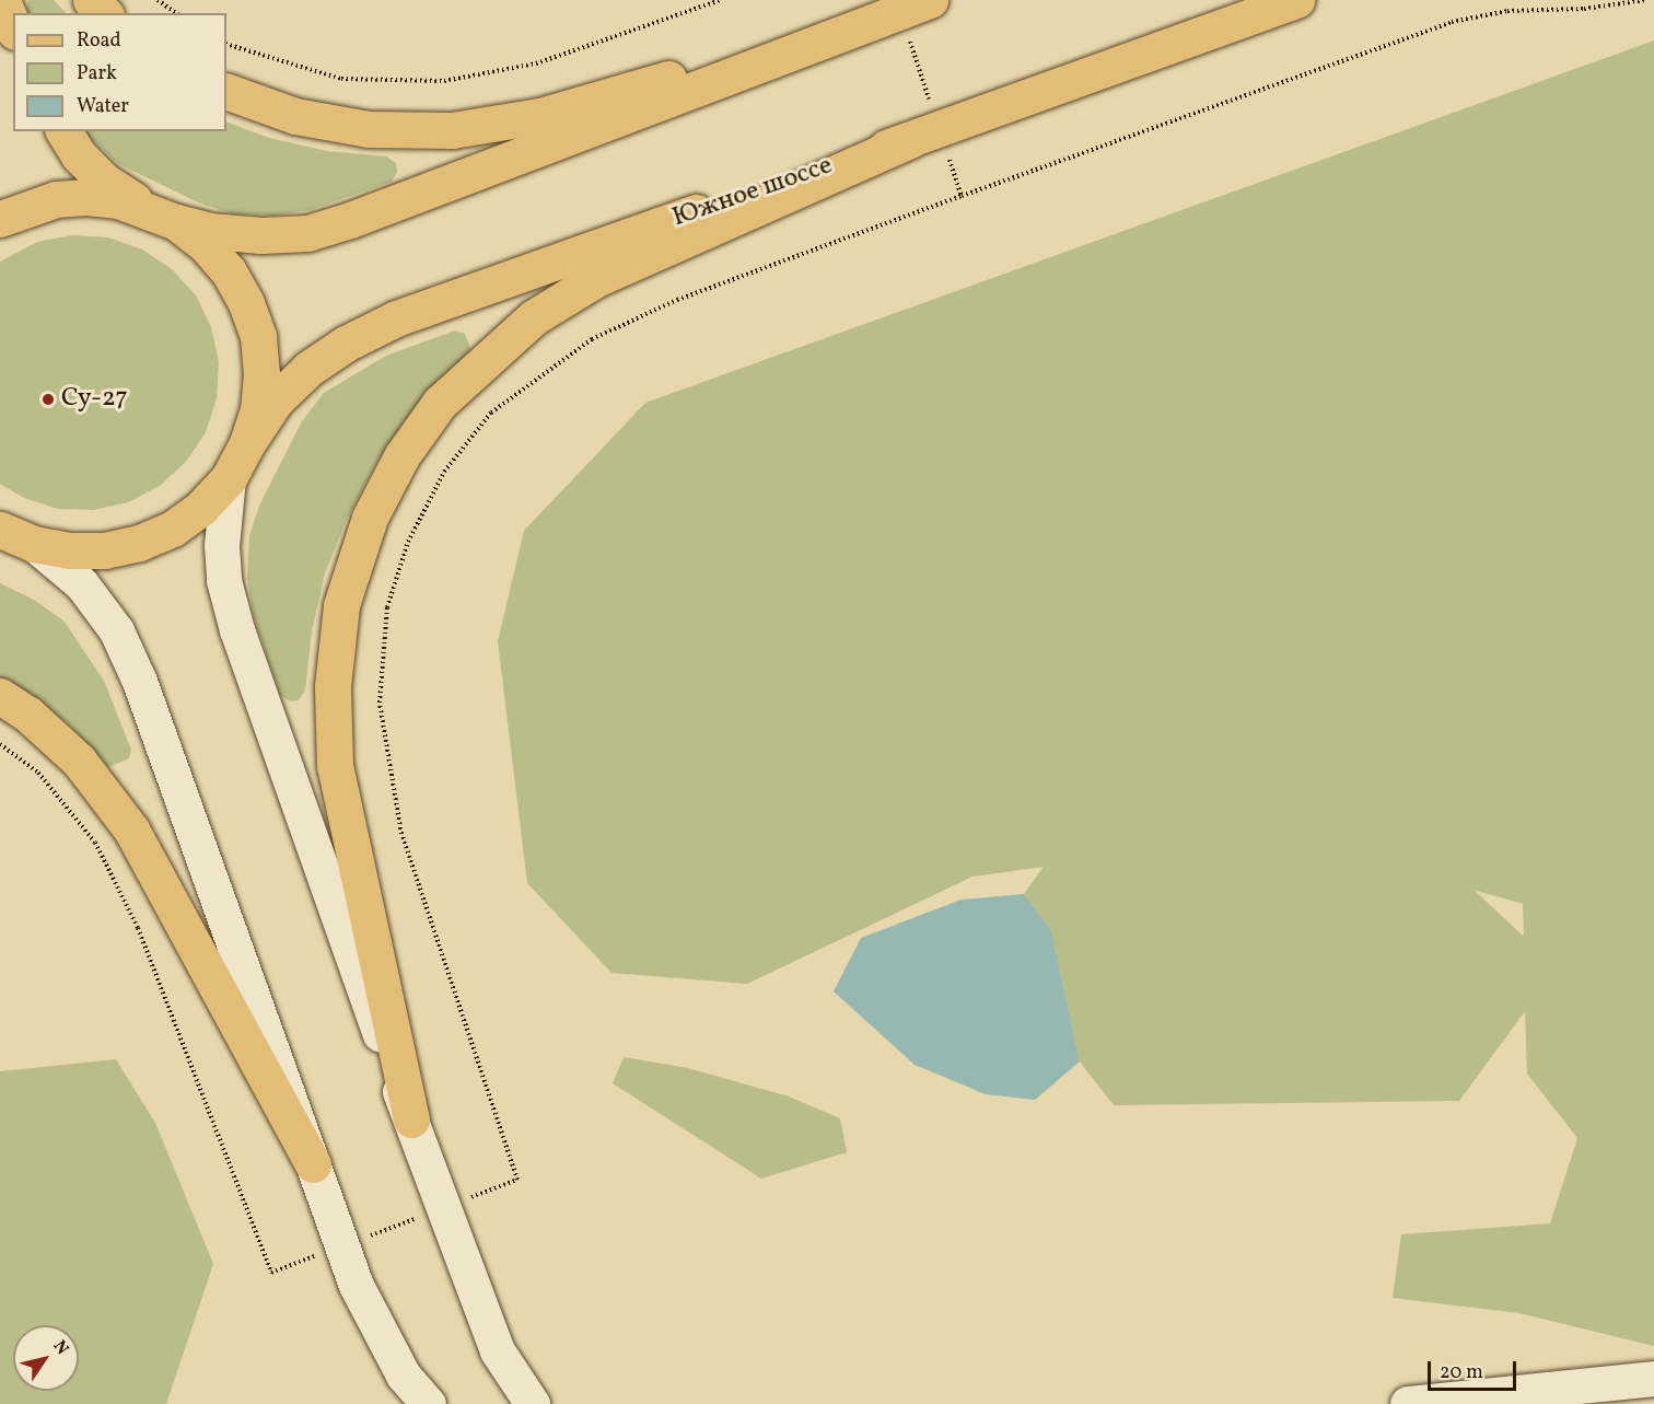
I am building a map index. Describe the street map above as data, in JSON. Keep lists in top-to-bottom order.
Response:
{
  "streets": {
    "main road": ["Южное шоссе"]
  },
  "places": ["Су-27"],
  "legend": ["Road", "Park", "Water"],
  "scale_bar": "20 m",
  "north": "top right"
}
